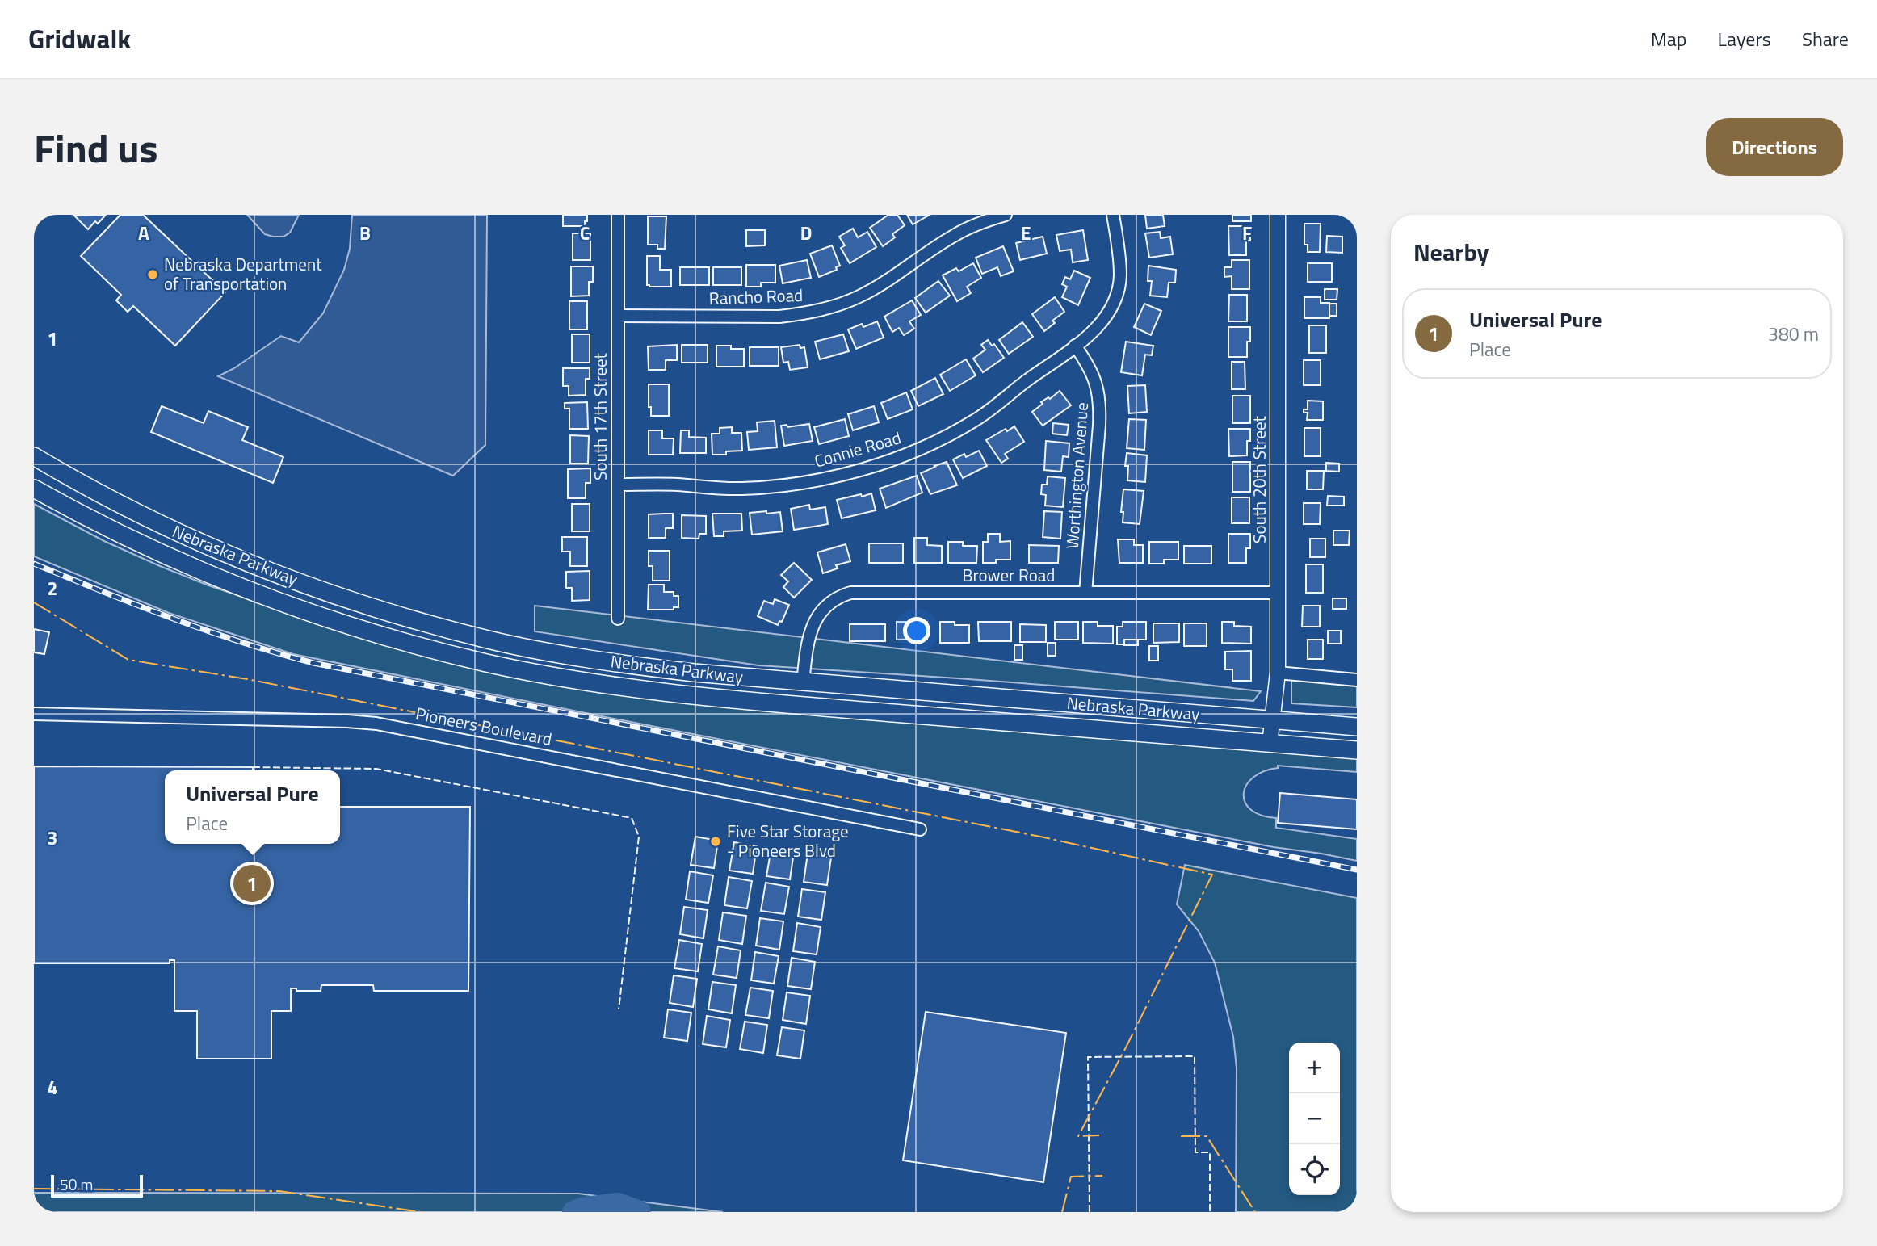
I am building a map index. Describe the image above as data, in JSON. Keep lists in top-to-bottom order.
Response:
{
  "streets": {
    "main road": ["Nebraska Parkway"],
    "street": [
      "Rancho Road",
      "South 17th Street",
      "Connie Road",
      "Worthington Avenue",
      "South 20th Street",
      "Brower Road",
      "Pioneers Boulevard"
    ]
  },
  "crossings": [
    ["Rancho Road", "South 17th Street"],
    ["South 17th Street", "Connie Road"],
    ["Connie Road", "Worthington Avenue"],
    ["Worthington Avenue", "Brower Road"],
    ["South 20th Street", "Nebraska Parkway"],
    ["South 20th Street", "Brower Road"],
    ["Nebraska Parkway", "Brower Road"]
  ],
  "places": ["Nebraska Department of Transportation", "Five Star Storage - Pioneers Blvd"],
  "scale_bar": "50 m",
  "page": {
    "header": "Gridwalk",
    "nav": ["Map", "Layers", "Share"],
    "title": "Find us",
    "buttons": "Directions",
    "heading": "Nearby",
    "list": [
      {
        "mark": "1",
        "name": "Universal Pure",
        "note": "Place",
        "value": "380 m"
      }
    ],
    "popup": ["Universal Pure", "Place"],
    "pins": "1",
    "map_buttons": ["+", "−"],
    "scale": "50 m"
  },
  "grid": {
    "columns": [
      "A",
      "B",
      "C",
      "D",
      "E",
      "F"
    ],
    "rows": [
      "1",
      "2",
      "3",
      "4"
    ]
  }
}
